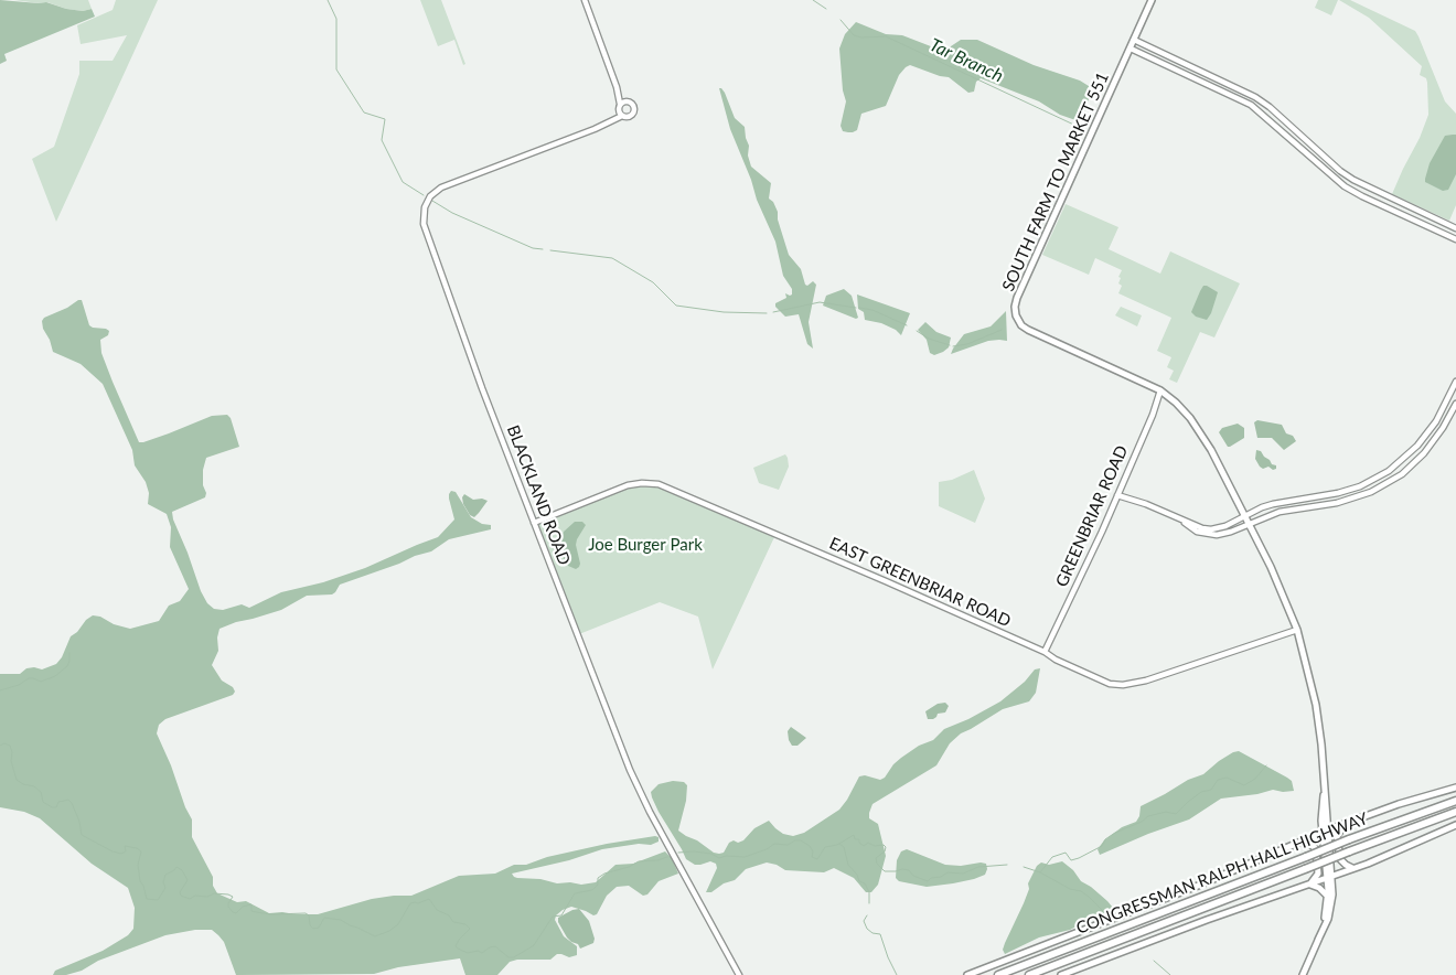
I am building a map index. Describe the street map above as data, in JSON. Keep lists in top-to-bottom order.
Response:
{
  "streets": {
    "highway": ["CONGRESSMAN RALPH HALL HIGHWAY"],
    "main road": ["SOUTH FARM TO MARKET 551"],
    "street": ["BLACKLAND ROAD", "GREENBRIAR ROAD", "EAST GREENBRIAR ROAD"]
  },
  "crossings": [
    ["SOUTH FARM TO MARKET 551", "GREENBRIAR ROAD"],
    ["SOUTH FARM TO MARKET 551", "EAST GREENBRIAR ROAD"],
    ["BLACKLAND ROAD", "EAST GREENBRIAR ROAD"],
    ["GREENBRIAR ROAD", "EAST GREENBRIAR ROAD"]
  ],
  "water": ["Tar Branch"],
  "parks": ["Joe Burger Park"]
}
